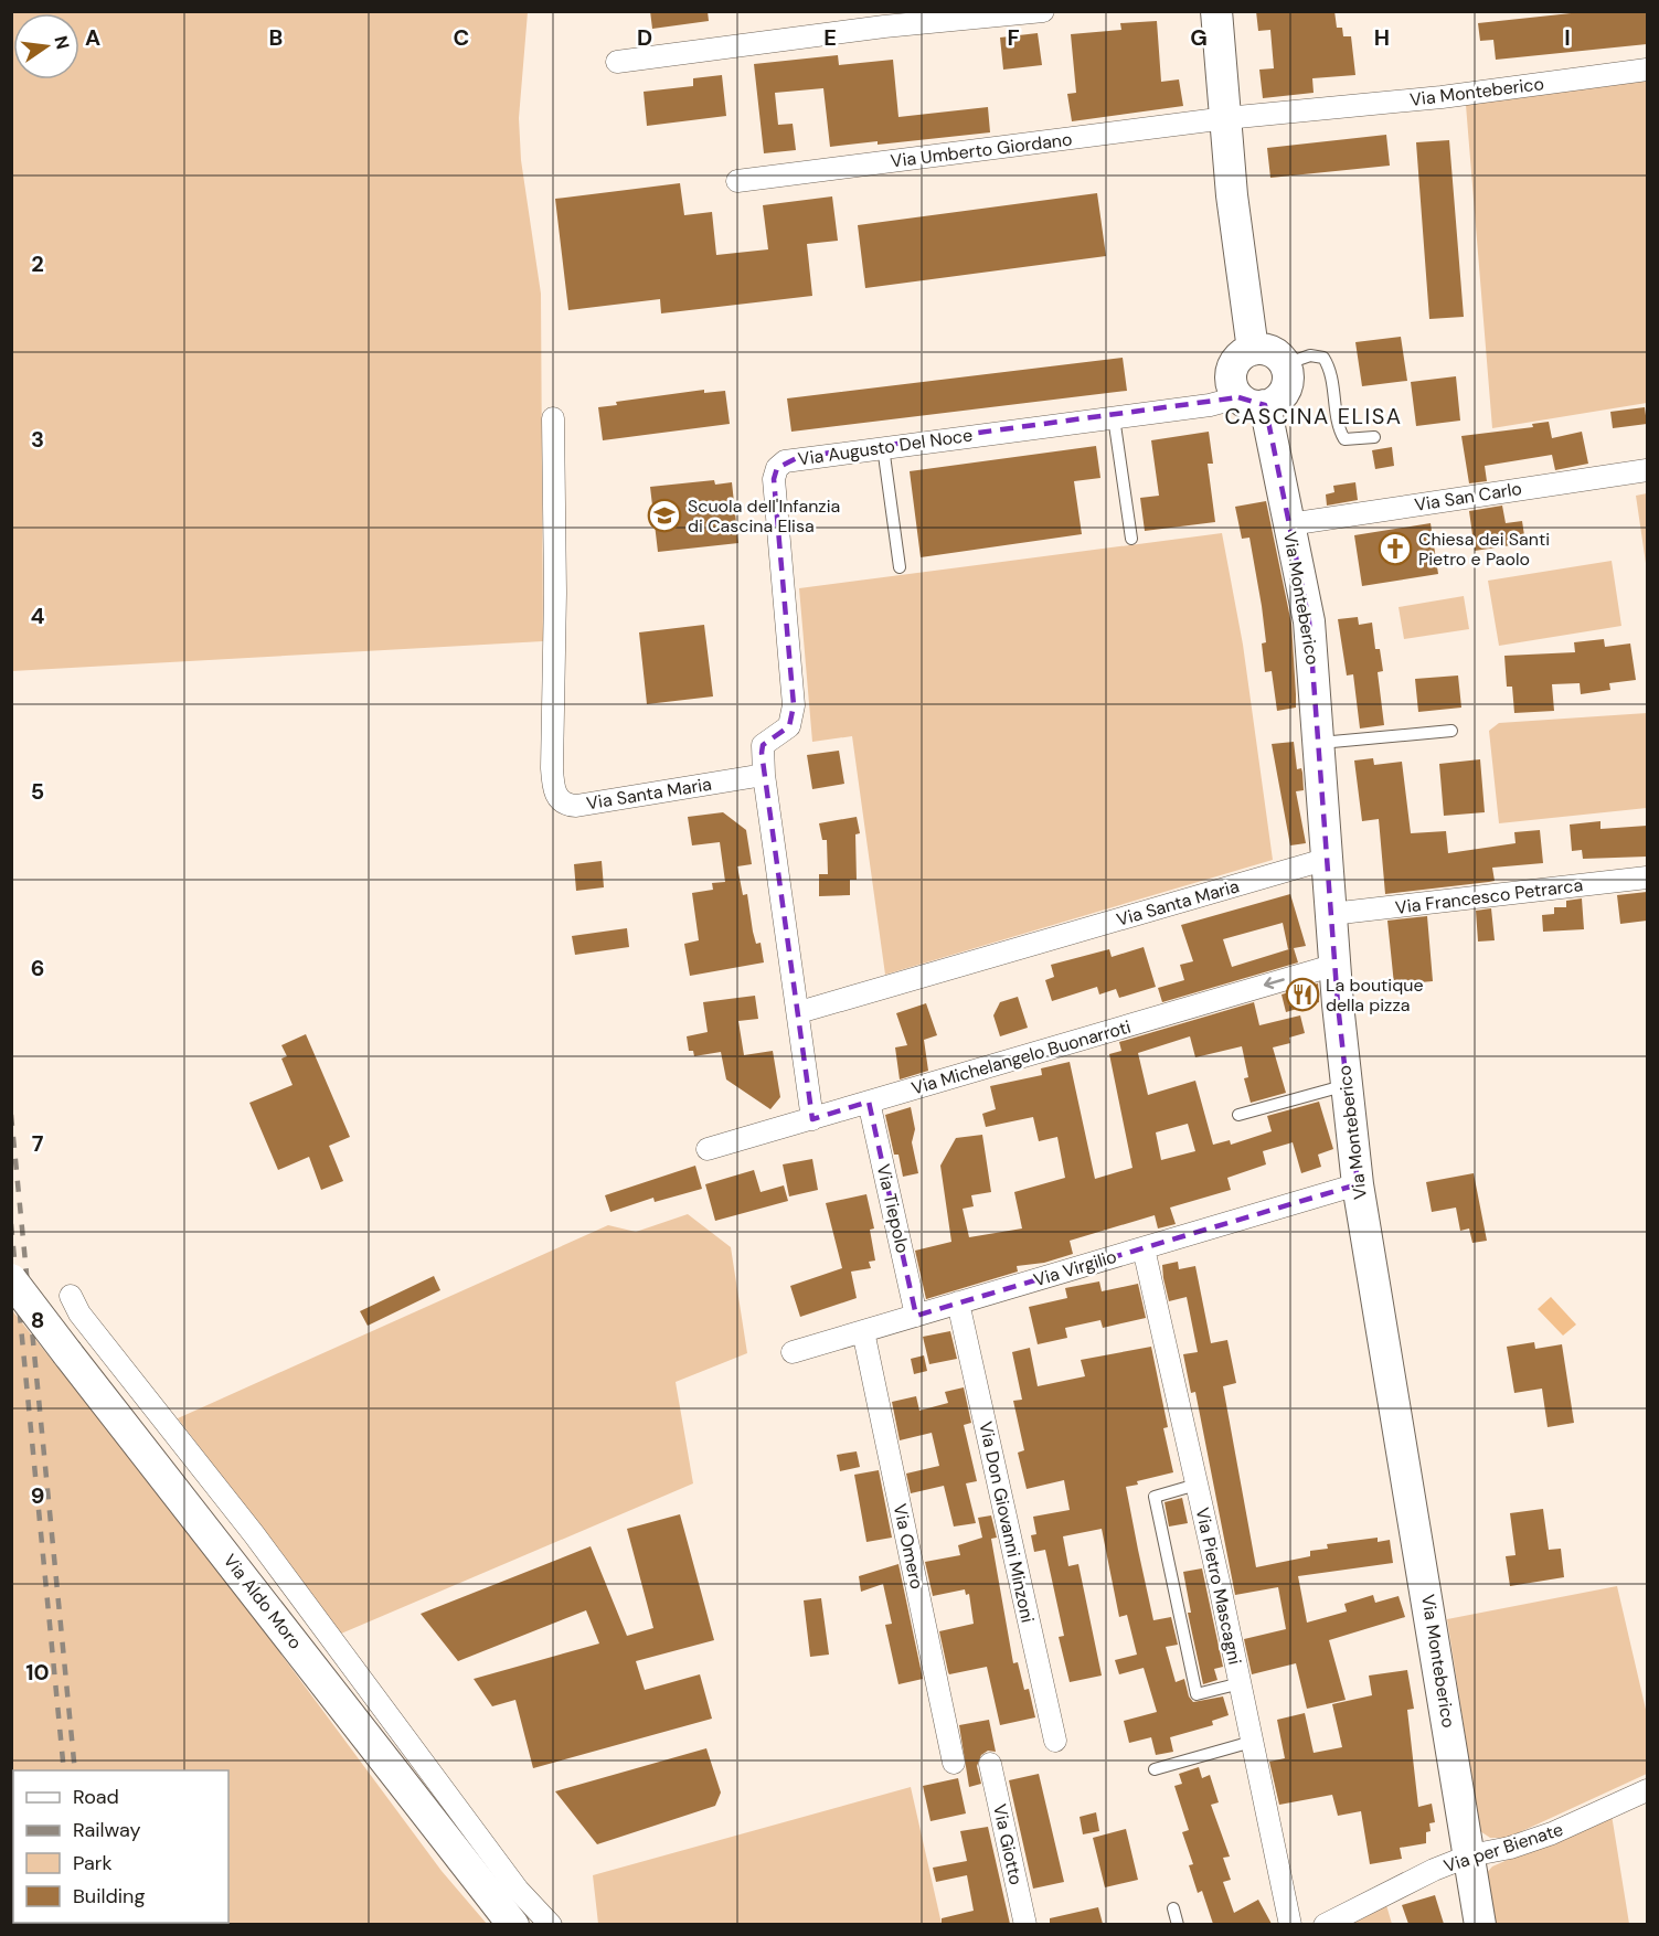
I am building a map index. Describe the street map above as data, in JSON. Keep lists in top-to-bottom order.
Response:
{
  "streets": {
    "street": [
      "Via Monteberico",
      "Via Umberto Giordano",
      "Via Augusto Del Noce",
      "Via San Carlo",
      "Via Santa Maria",
      "Via Francesco Petrarca",
      "Via Michelangelo Buonarroti",
      "Via Tiepolo",
      "Via Virgilio",
      "Via Don Giovanni Minzoni",
      "Via Omero",
      "Via Pietro Mascagni",
      "Via Aldo Moro",
      "Via Giotto",
      "Via per Bienate"
    ]
  },
  "crossings": [
    ["Via Monteberico", "Via Umberto Giordano"],
    ["Via Monteberico", "Via Augusto Del Noce"],
    ["Via Monteberico", "Via San Carlo"],
    ["Via Monteberico", "Via Santa Maria"],
    ["Via Monteberico", "Via Francesco Petrarca"],
    ["Via Monteberico", "Via Michelangelo Buonarroti"],
    ["Via Monteberico", "Via Virgilio"],
    ["Via Monteberico", "Via per Bienate"],
    ["Via Augusto Del Noce", "Via Santa Maria"],
    ["Via Michelangelo Buonarroti", "Via Tiepolo"],
    ["Via Tiepolo", "Via Virgilio"],
    ["Via Virgilio", "Via Don Giovanni Minzoni"],
    ["Via Virgilio", "Via Omero"],
    ["Via Virgilio", "Via Pietro Mascagni"]
  ],
  "one_way": ["Via Michelangelo Buonarroti"],
  "districts": ["CASCINA ELISA"],
  "places": {
    "school or university": ["Scuola dell'Infanzia di Cascina Elisa"],
    "church": ["Chiesa dei Santi Pietro e Paolo"],
    "restaurant": ["La boutique della pizza"]
  },
  "legend": [
    "Road",
    "Railway",
    "Park",
    "Building"
  ],
  "north": "right",
  "grid": {
    "columns": [
      "A",
      "B",
      "C",
      "D",
      "E",
      "F",
      "G",
      "H",
      "I"
    ],
    "rows": [
      "2",
      "3",
      "4",
      "5",
      "6",
      "7",
      "8",
      "9",
      "10"
    ]
  }
}
